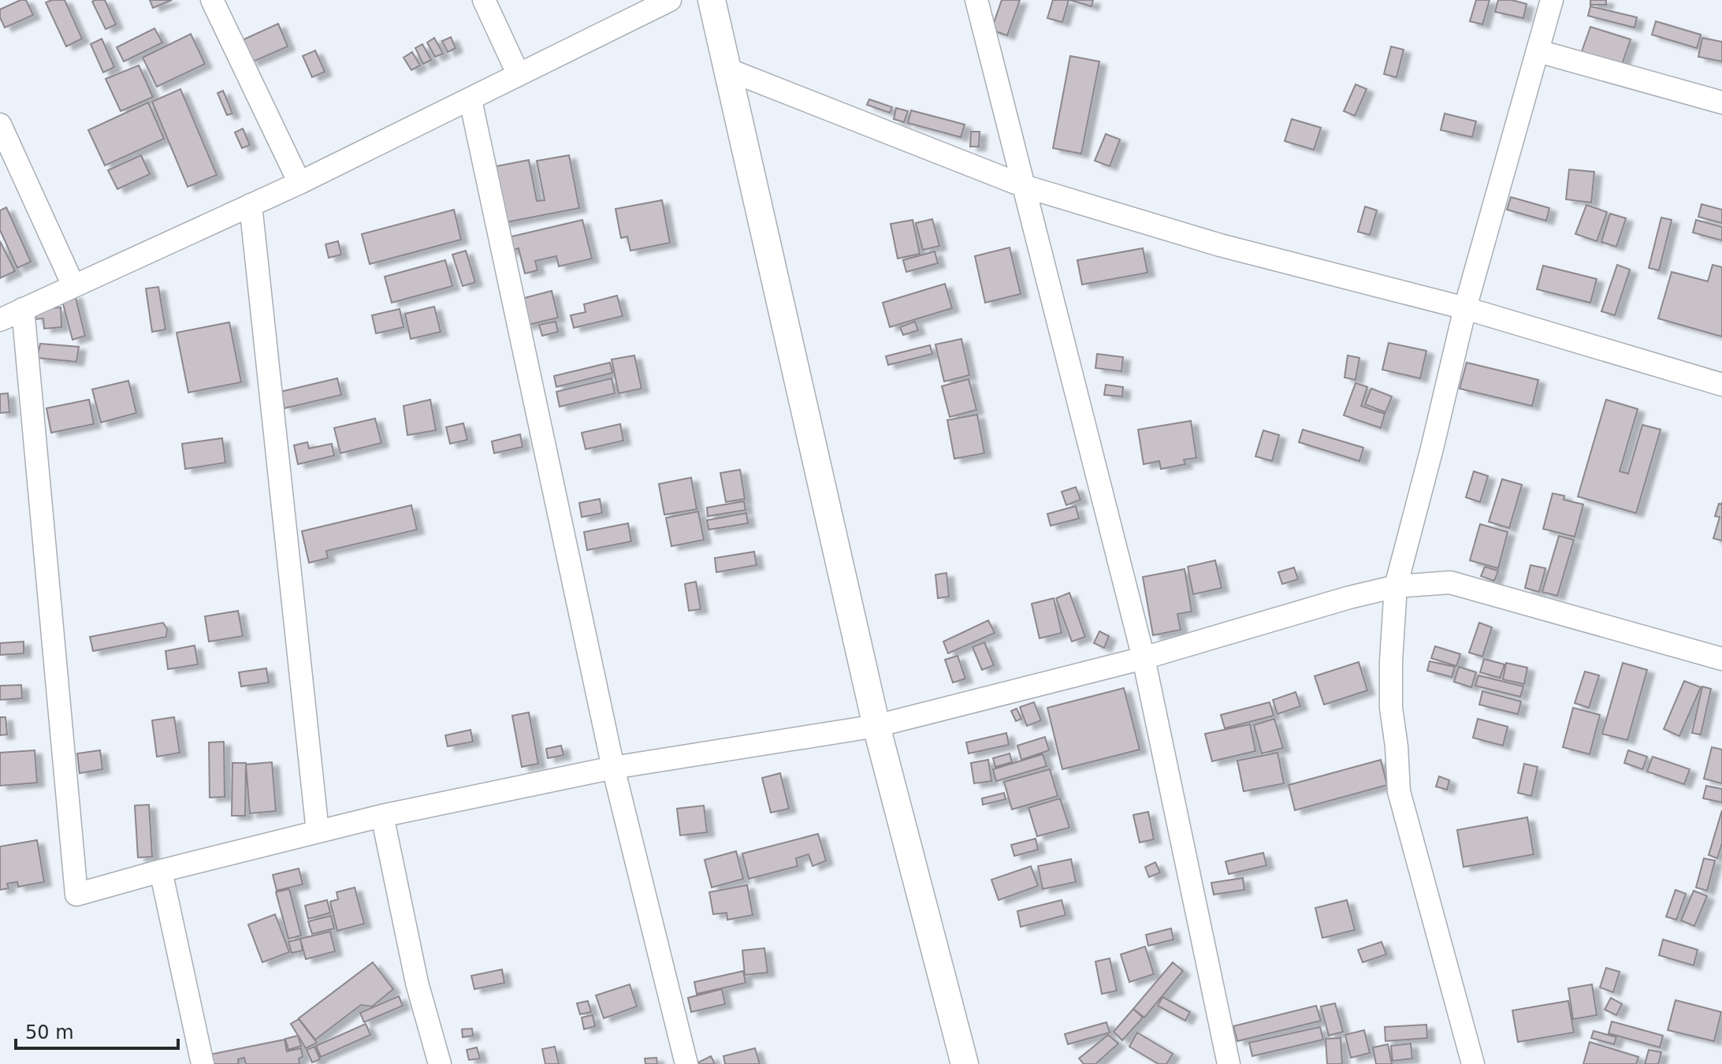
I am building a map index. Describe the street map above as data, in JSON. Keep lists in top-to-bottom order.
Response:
{
  "scale_bar": "50 m"
}
